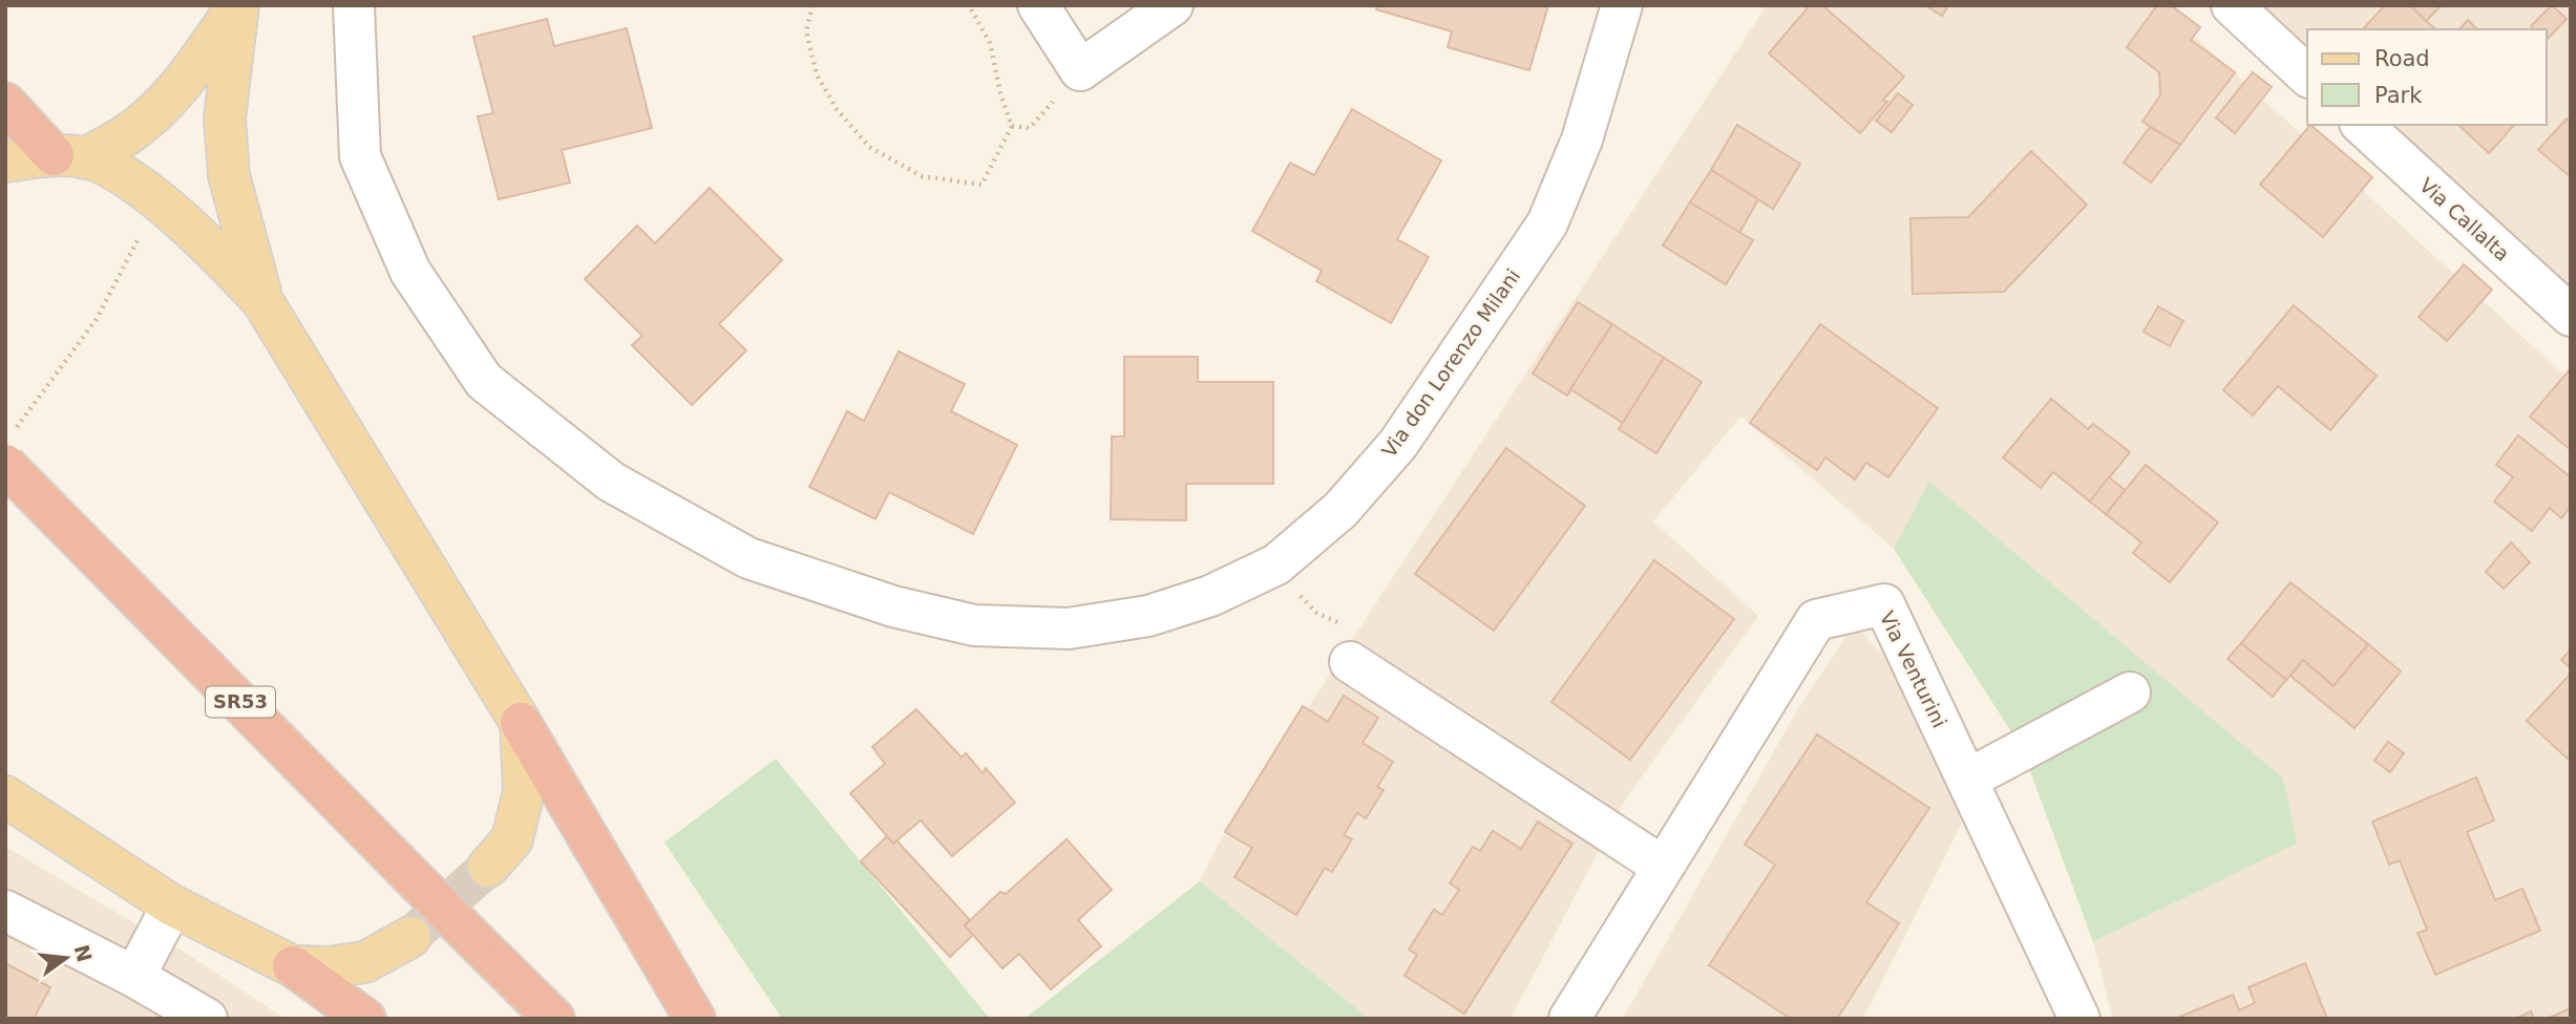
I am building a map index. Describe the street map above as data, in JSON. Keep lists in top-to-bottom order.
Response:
{
  "streets": {
    "highway": ["SR53"],
    "street": ["Via Callalta", "Via don Lorenzo Milani", "Via Venturini"]
  },
  "legend": ["Road", "Park"],
  "north": "right"
}
